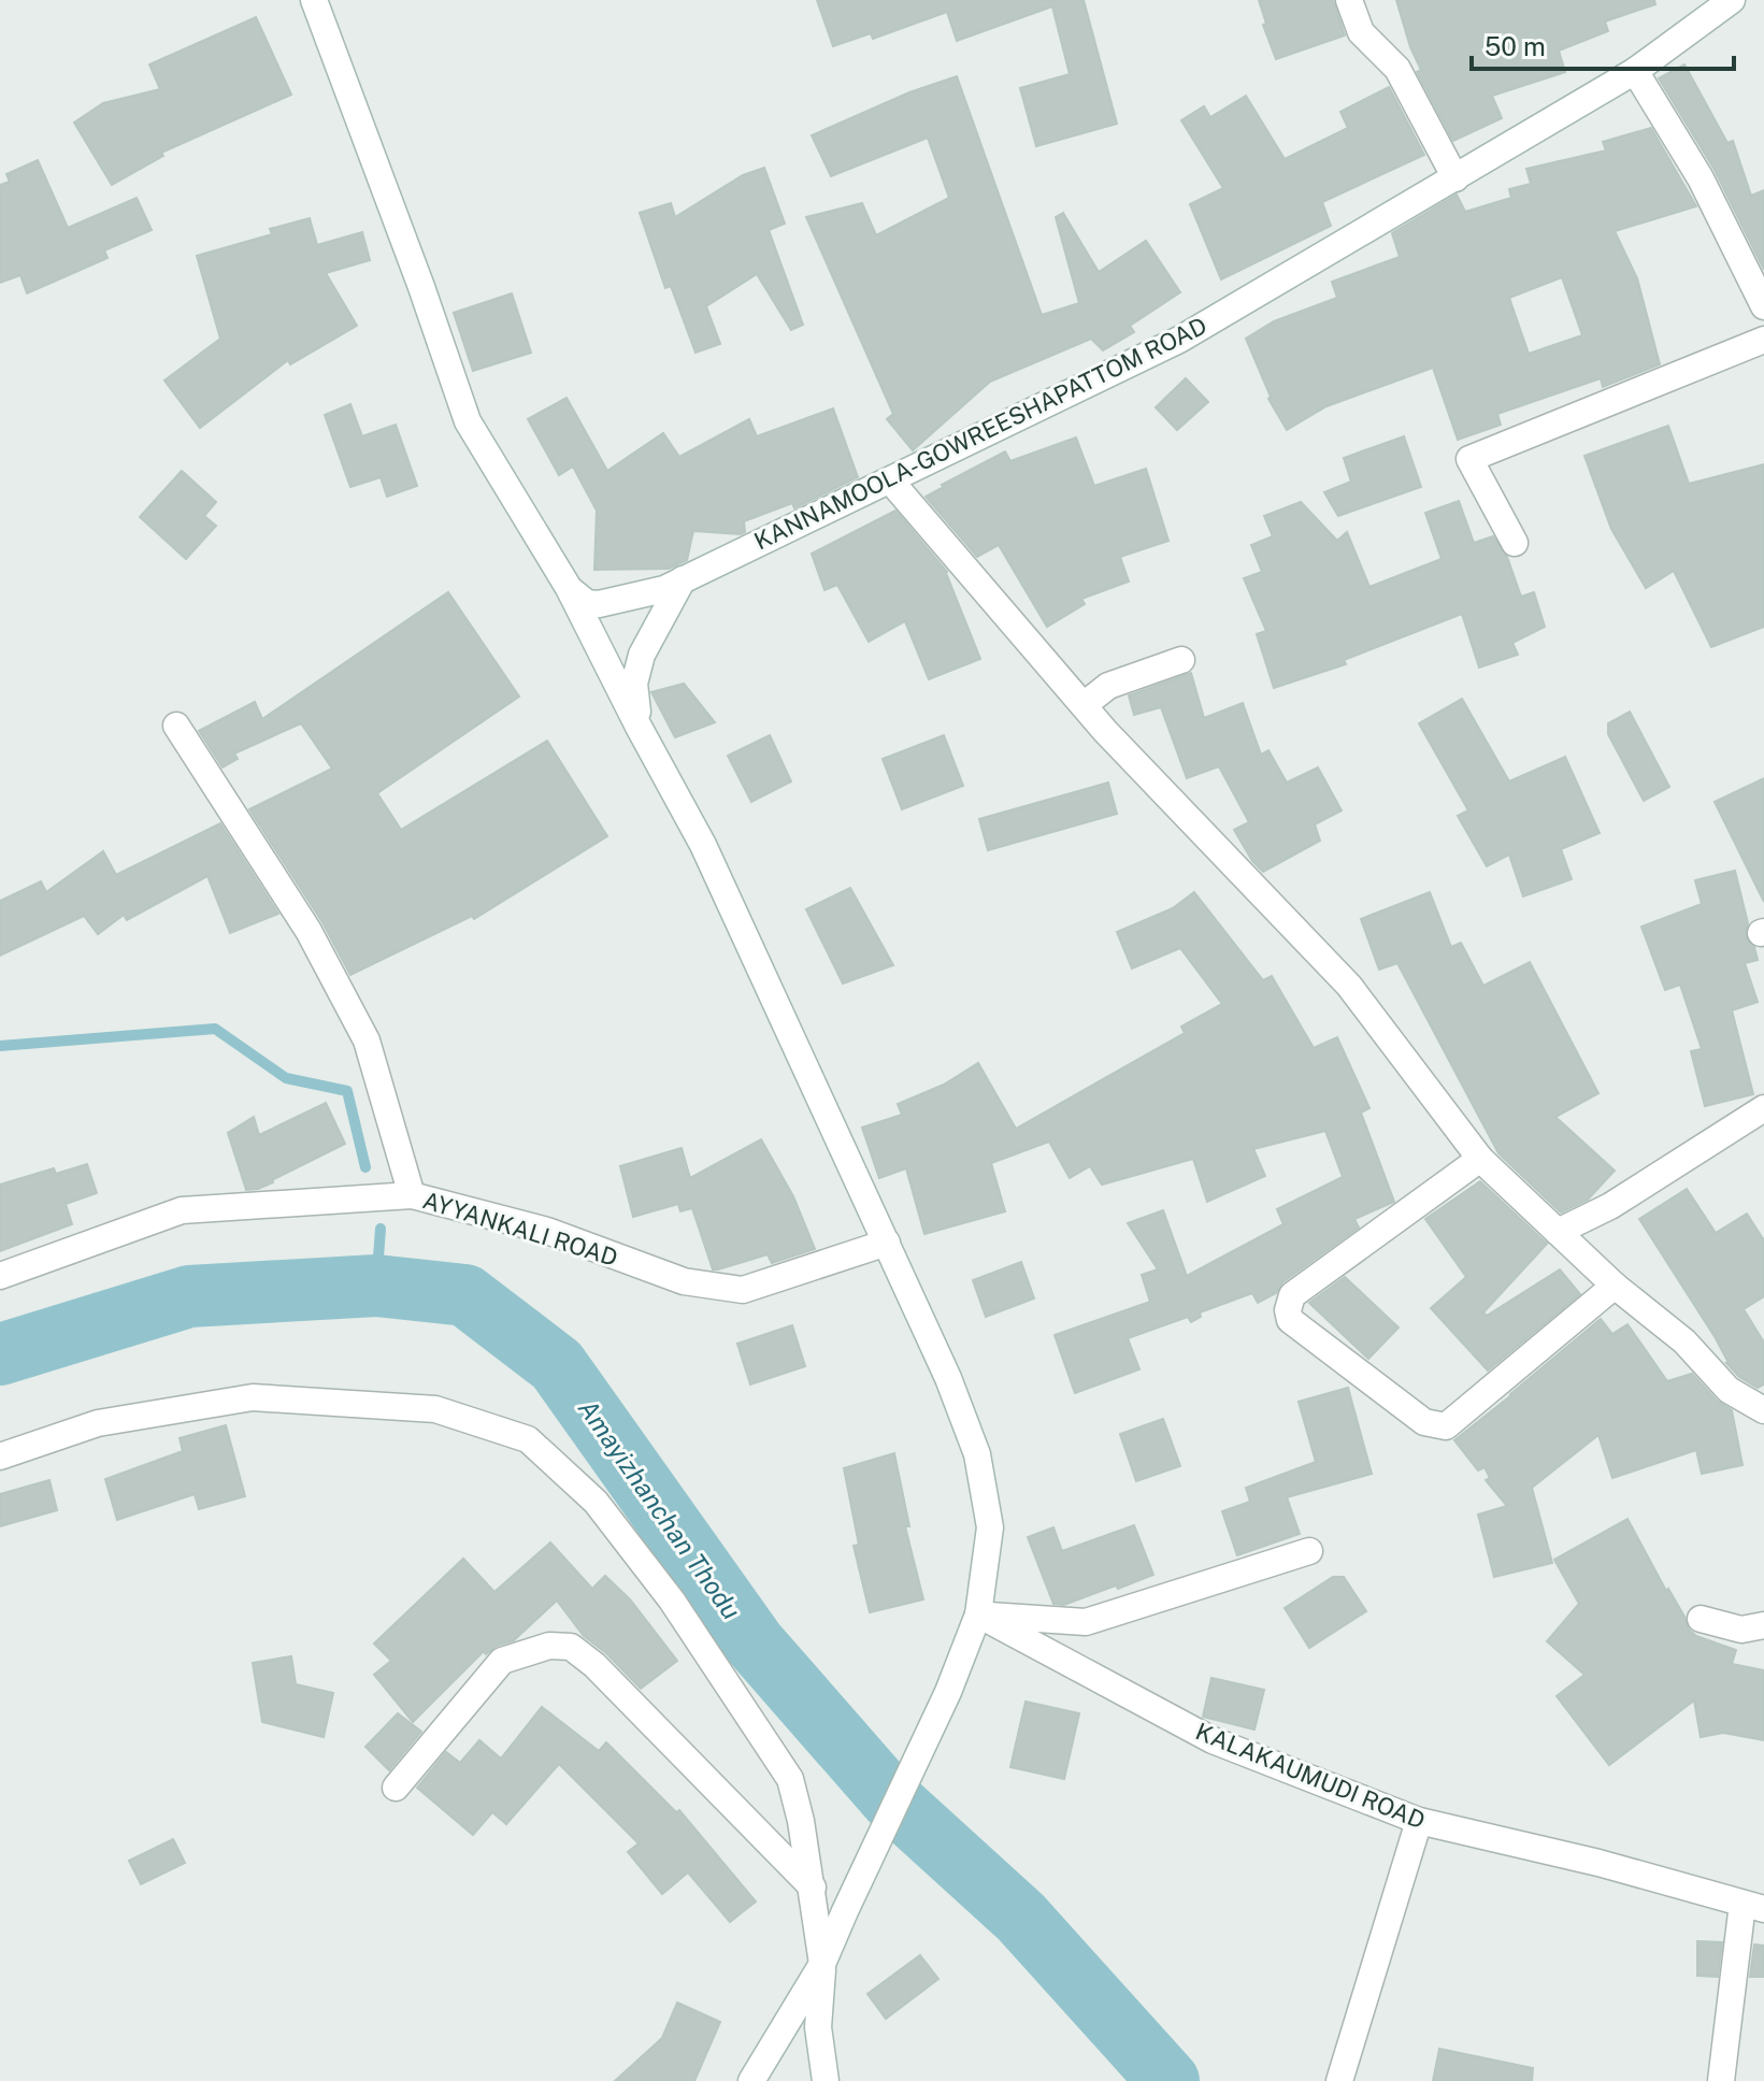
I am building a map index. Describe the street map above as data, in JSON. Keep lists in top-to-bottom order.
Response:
{
  "streets": {
    "street": ["KANNAMOOLA-GOWREESHAPATTOM ROAD", "AYYANKALI ROAD", "KALAKAUMUDI ROAD"]
  },
  "water": ["Amayizhanchan Thodu"],
  "scale_bar": "50 m"
}
